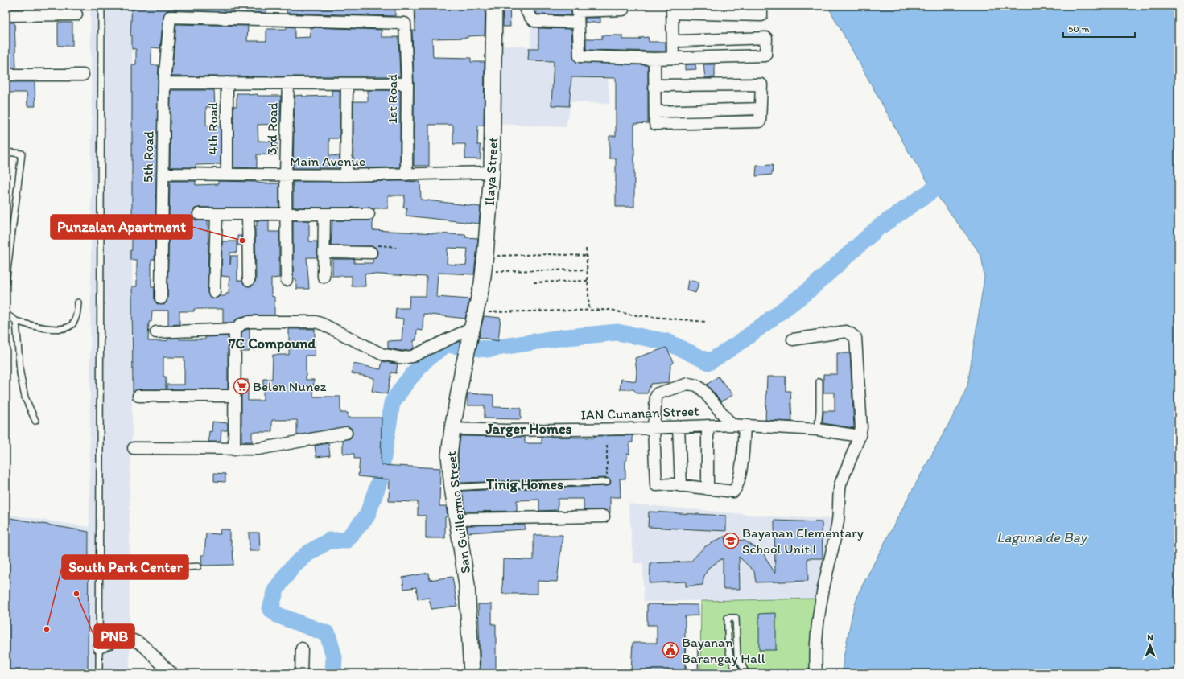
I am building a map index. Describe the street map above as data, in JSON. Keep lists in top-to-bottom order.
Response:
{
  "streets": {
    "main road": ["Ilaya Street", "San Guillermo Street"],
    "street": [
      "1st Road",
      "4th Road",
      "3rd Road",
      "5th Road",
      "Main Avenue",
      "IAN Cunanan Street"
    ]
  },
  "crossings": [
    ["1st Road", "5th Road"],
    ["1st Road", "Main Avenue"],
    ["4th Road", "Main Avenue"],
    ["3rd Road", "Main Avenue"],
    ["5th Road", "Main Avenue"],
    ["Main Avenue", "Ilaya Street"],
    ["Ilaya Street", "San Guillermo Street"],
    ["IAN Cunanan Street", "San Guillermo Street"]
  ],
  "districts": ["7C Compound", "Jarger Homes", "Tinig Homes"],
  "water": ["Laguna de Bay"],
  "places": {
    "other": ["Punzalan Apartment", "PNB", "South Park Center"],
    "supermarket": ["Belen Nunez"],
    "school or university": ["Bayanan Elementary School Unit I"],
    "public building": ["Bayanan Barangay Hall"]
  },
  "scale_bar": "50 m",
  "north": "top"
}
